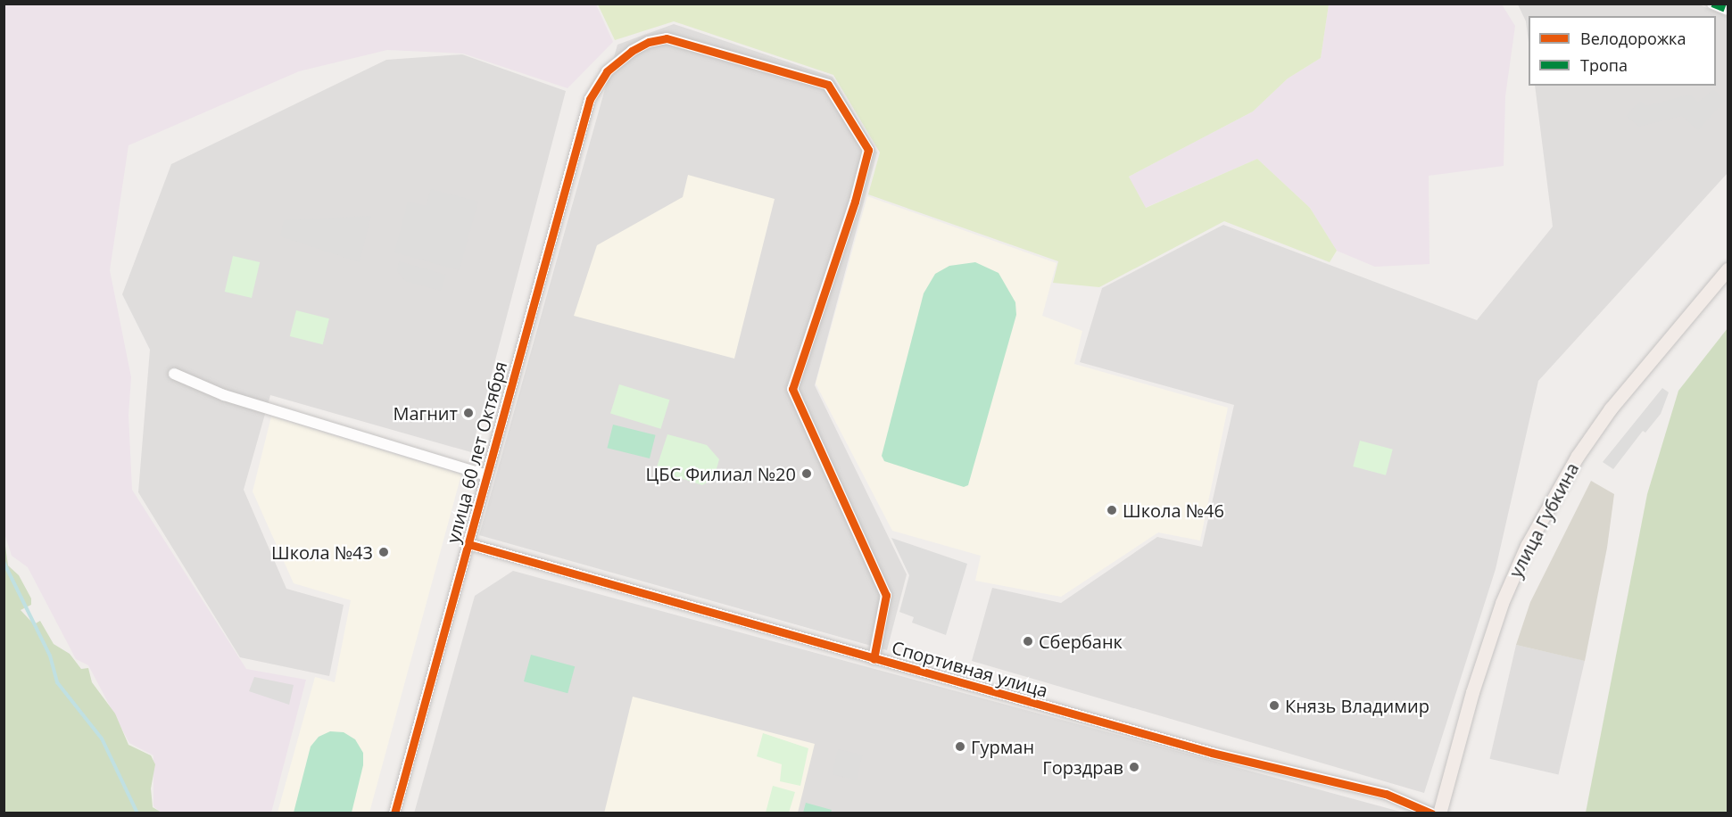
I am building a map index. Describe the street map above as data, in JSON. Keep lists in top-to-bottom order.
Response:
{
  "streets": {
    "main road": ["улица Губкина"],
    "street": ["улица 60 лет Октября", "Спортивная улица"]
  },
  "crossings": [
    ["улица 60 лет Октября", "Спортивная улица"]
  ],
  "places": [
    "Магнит",
    "ЦБС Филиал №20",
    "Школа №46",
    "Школа №43",
    "Сбербанк",
    "Князь Владимир",
    "Гурман",
    "Горздрав"
  ],
  "legend": ["Велодорожка", "Тропа"]
}
